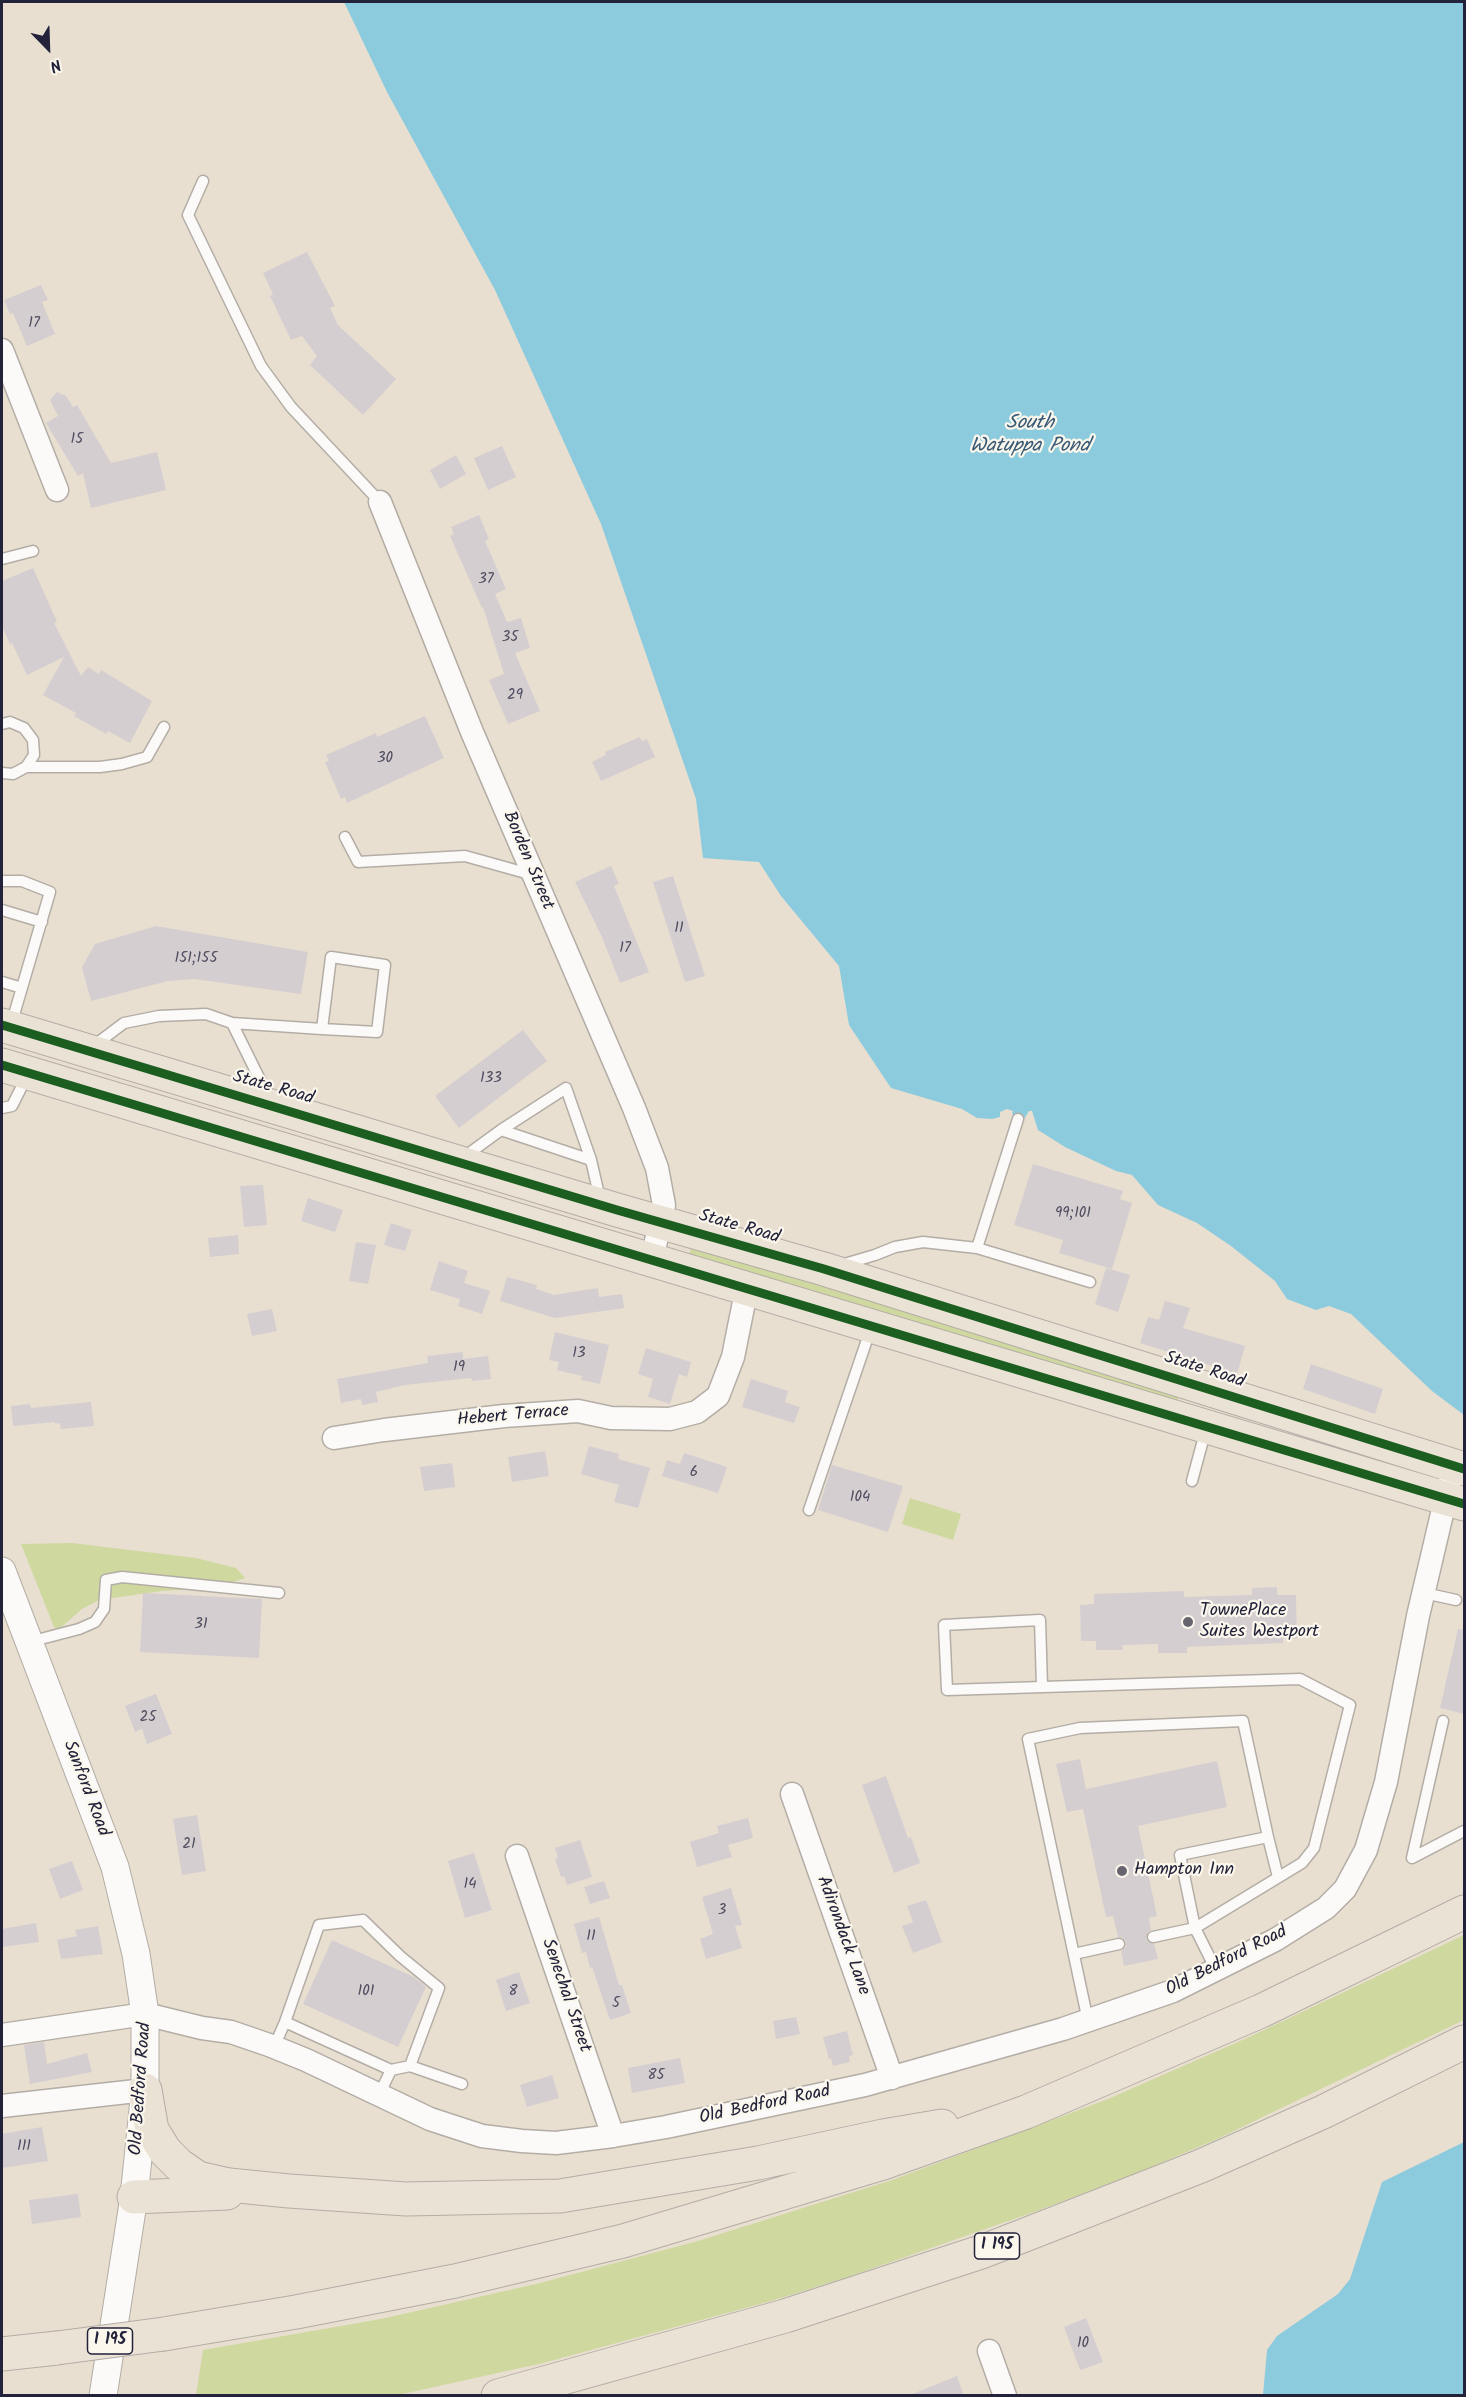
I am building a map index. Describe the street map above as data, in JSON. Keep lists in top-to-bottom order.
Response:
{
  "streets": {
    "main road": ["State Road", "I 195"],
    "street": [
      "Borden Street",
      "Hebert Terrace",
      "Sanford Road",
      "Adirondack Lane",
      "Old Bedford Road",
      "Senechal Street"
    ]
  },
  "crossings": [
    ["Borden Street", "State Road"],
    ["State Road", "Old Bedford Road"],
    ["Sanford Road", "Old Bedford Road"],
    ["Adirondack Lane", "Old Bedford Road"],
    ["Old Bedford Road", "Senechal Street"]
  ],
  "water": ["South Watuppa Pond"],
  "places": ["TownePlace Suites Westport", "Hampton Inn"],
  "house_numbers": [
    "17",
    "15",
    "37",
    "35",
    "29",
    "30",
    "11",
    "17",
    "151;155",
    "133",
    "99;101",
    "13",
    "19",
    "6",
    "104",
    "31",
    "25",
    "21",
    "14",
    "3",
    "11",
    "101",
    "8",
    "5",
    "85",
    "111",
    "10"
  ],
  "north": "bottom right"
}
